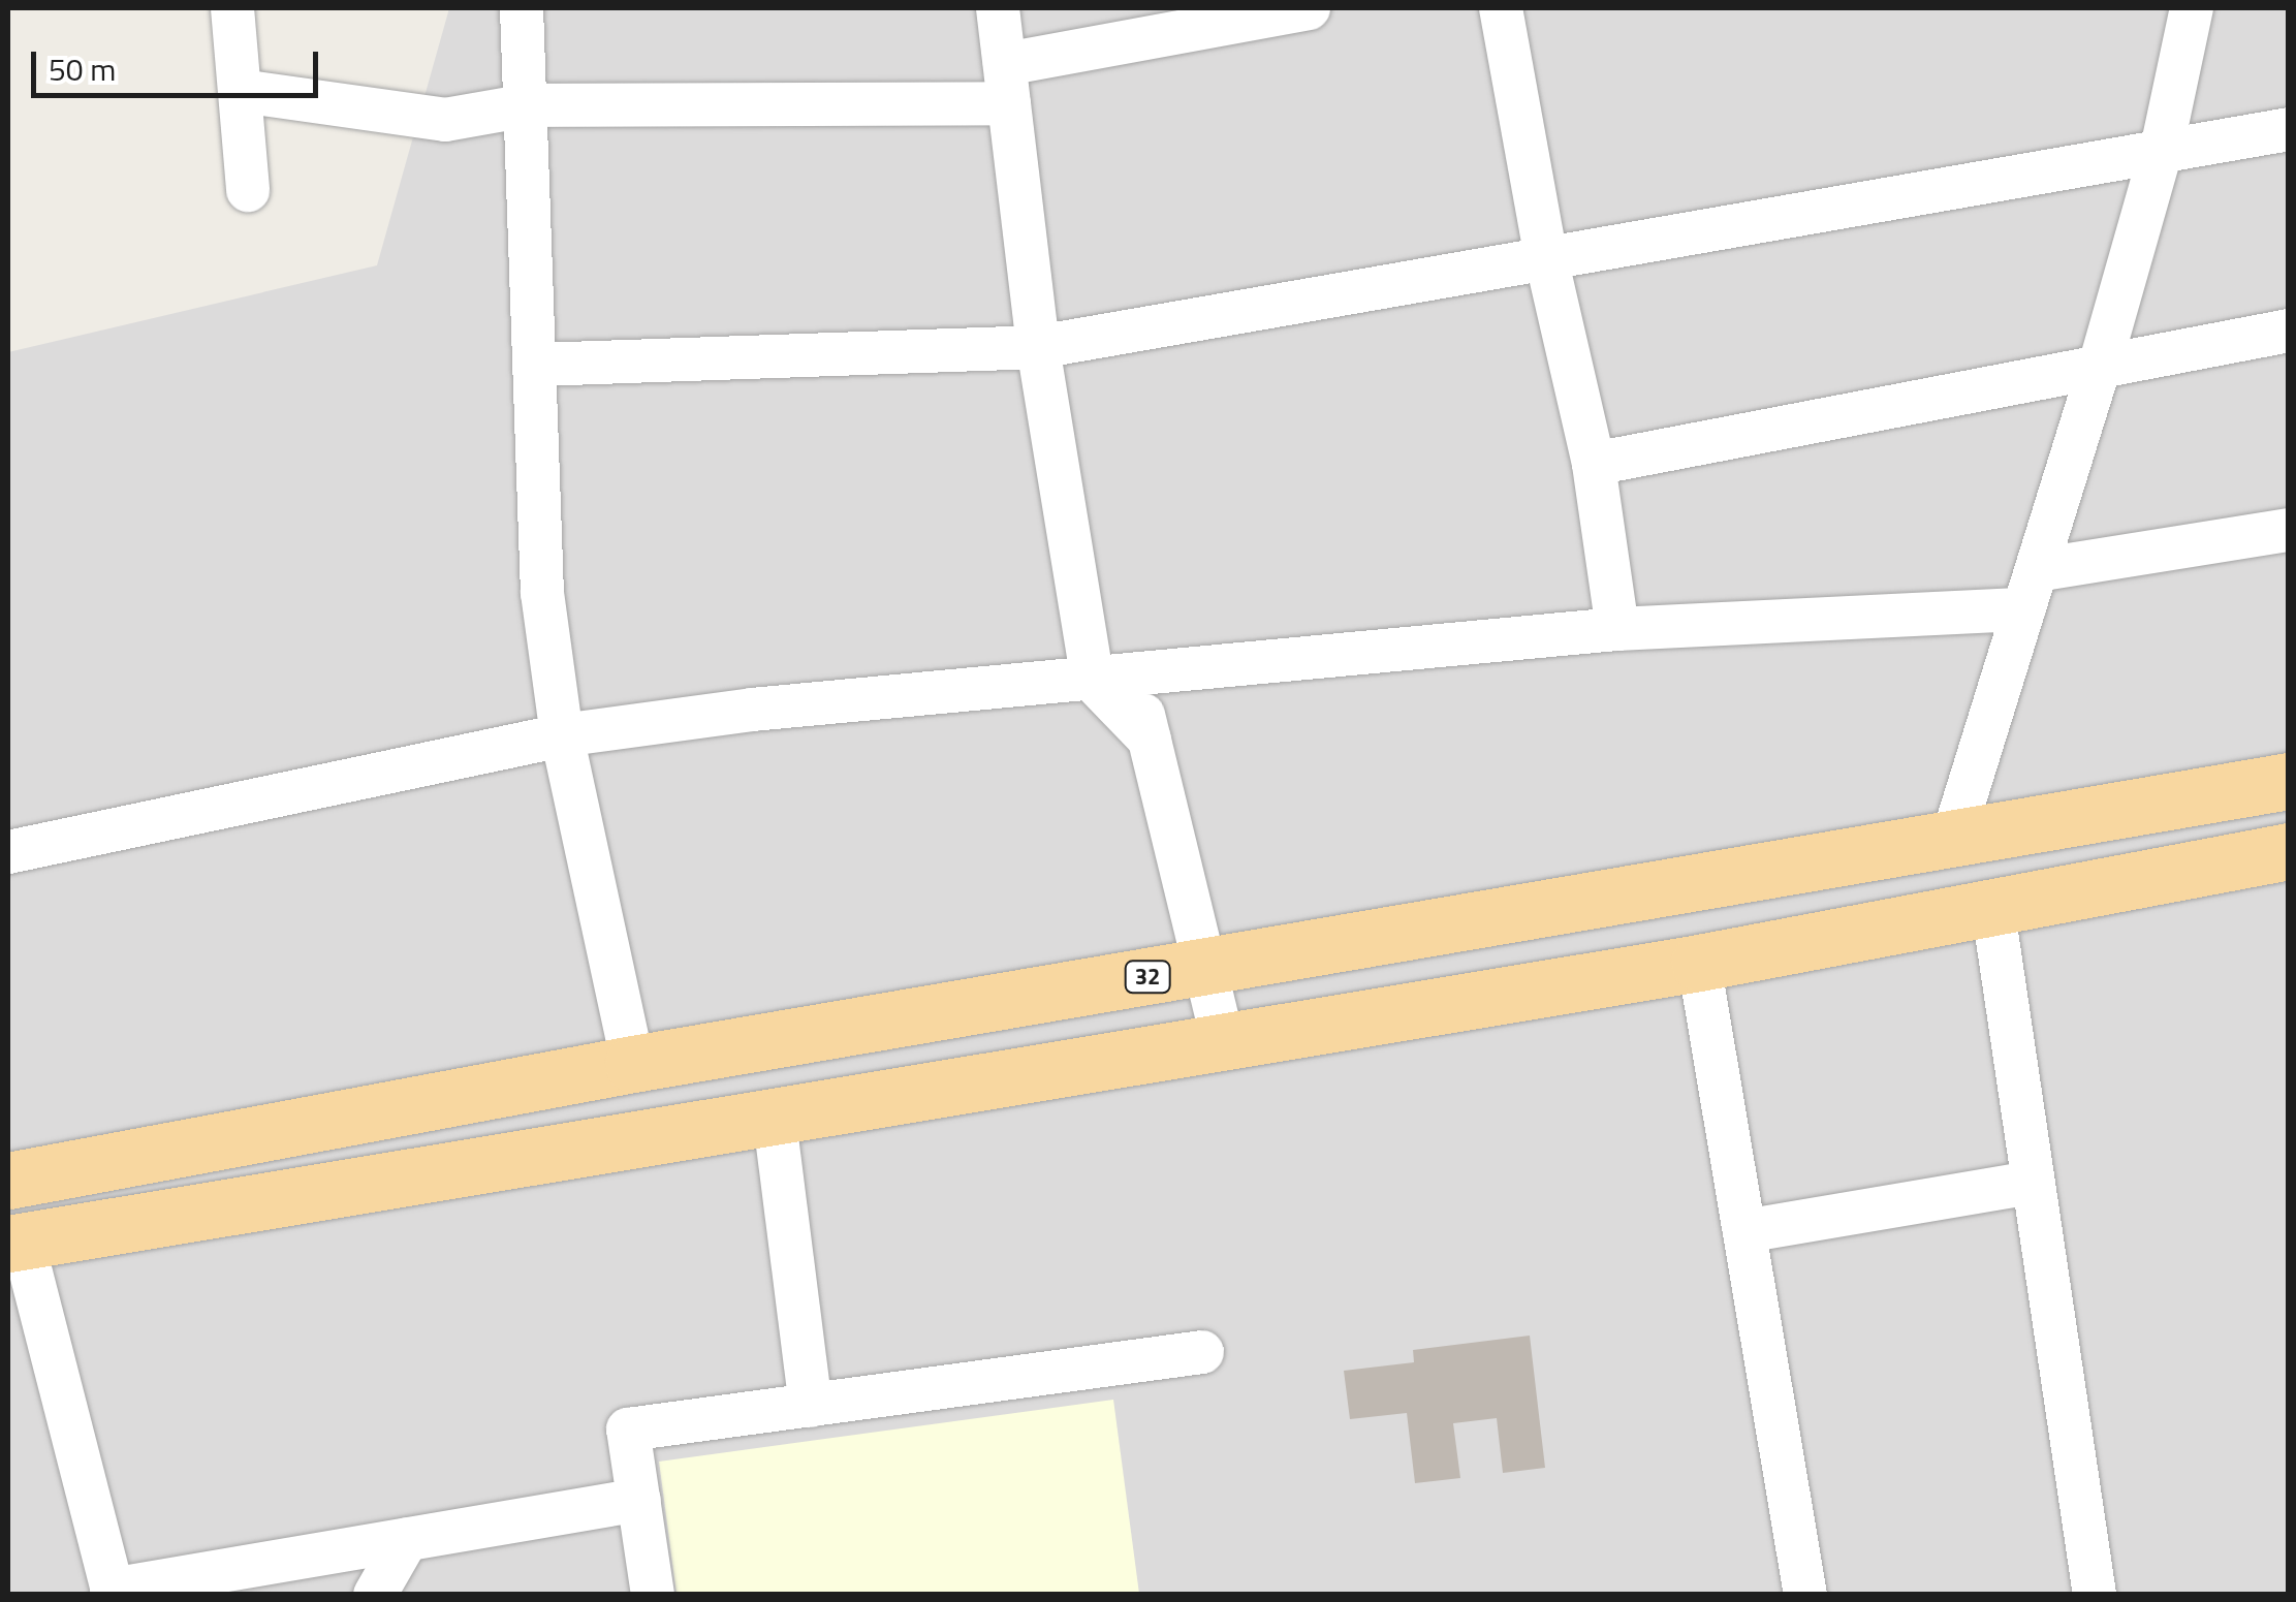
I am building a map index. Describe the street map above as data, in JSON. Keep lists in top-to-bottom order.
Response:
{
  "streets": {
    "main road": ["32"]
  },
  "scale_bar": "50 m"
}
